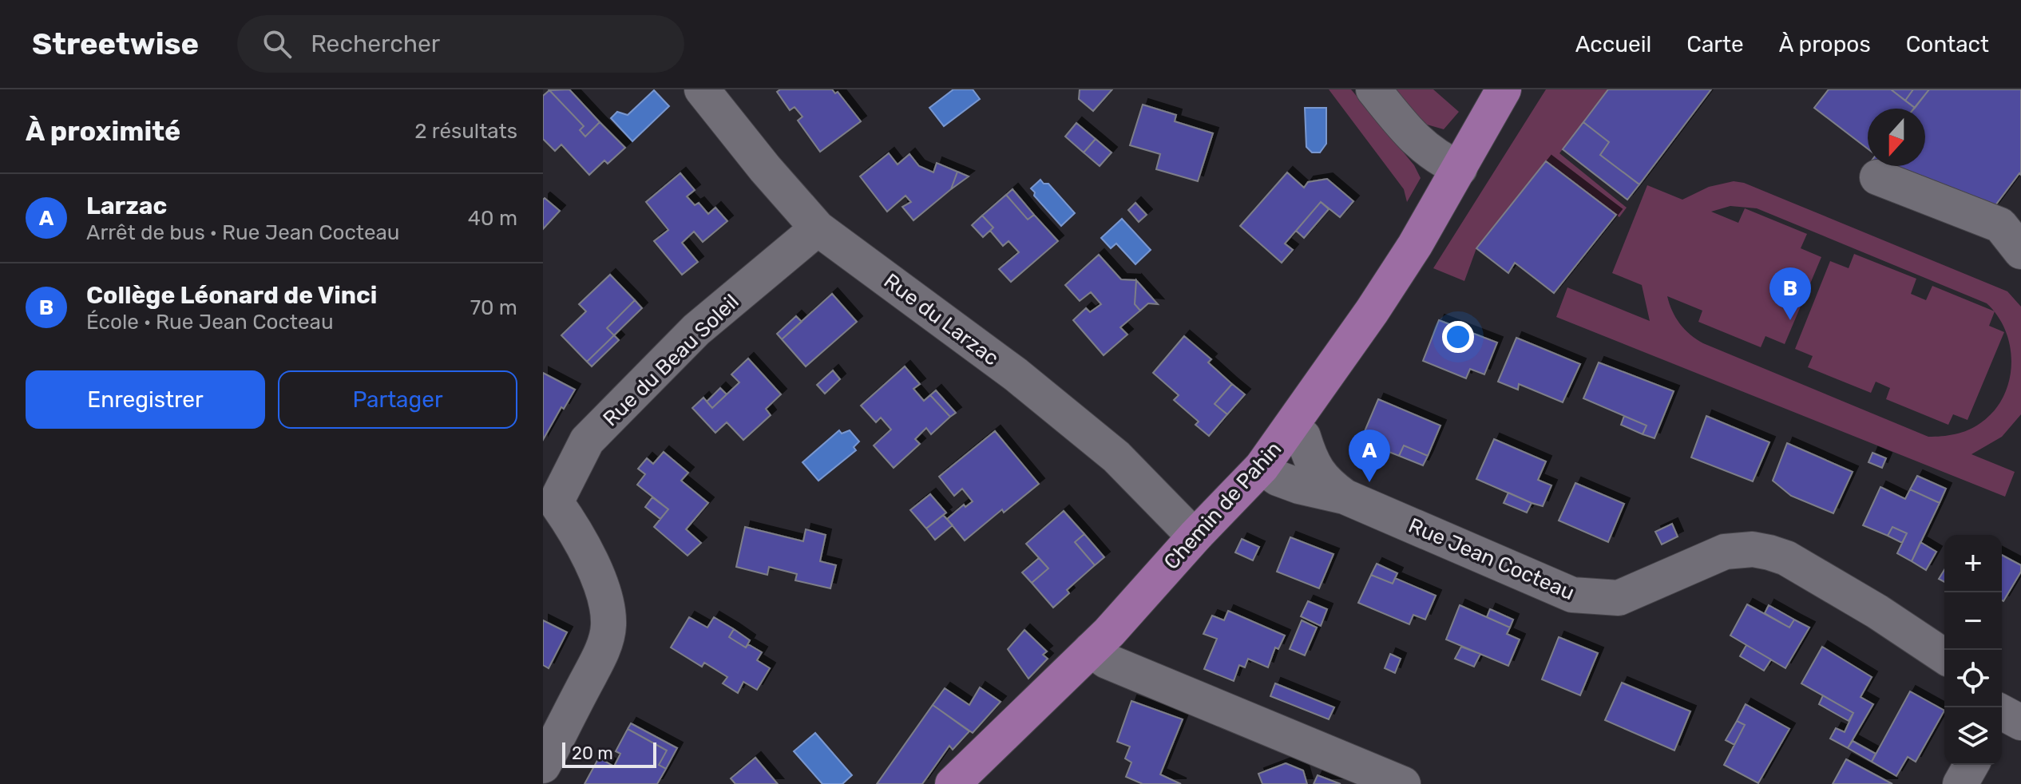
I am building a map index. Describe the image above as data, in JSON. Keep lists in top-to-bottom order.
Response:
{
  "streets": {
    "main road": ["Chemin de Pahin"],
    "street": ["Rue du Larzac", "Rue du Beau Soleil", "Rue Jean Cocteau"]
  },
  "crossings": [
    ["Rue du Larzac", "Rue du Beau Soleil"],
    ["Rue du Larzac", "Chemin de Pahin"],
    ["Chemin de Pahin", "Rue Jean Cocteau"]
  ],
  "scale_bar": "20 m",
  "north": "bottom",
  "page": {
    "header": "Streetwise",
    "search": "Rechercher",
    "nav": [
      "Accueil",
      "Carte",
      "À propos",
      "Contact"
    ],
    "heading": ["À proximité", "2 résultats"],
    "list": [
      {
        "mark": "A",
        "name": "Larzac",
        "note": "Arrêt de bus · Rue Jean Cocteau",
        "value": "40 m"
      },
      {
        "mark": "B",
        "name": "Collège Léonard de Vinci",
        "note": "École · Rue Jean Cocteau",
        "value": "70 m"
      }
    ],
    "pins": ["B", "A"],
    "buttons": ["Enregistrer", "Partager"],
    "map_buttons": ["+", "−"],
    "scale": "20 m"
  }
}
